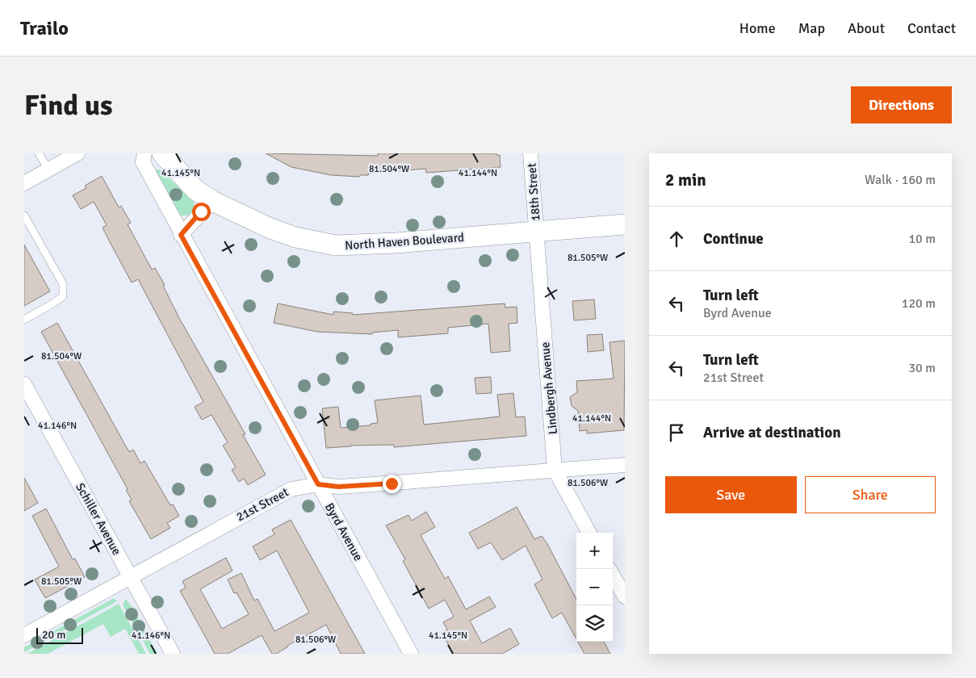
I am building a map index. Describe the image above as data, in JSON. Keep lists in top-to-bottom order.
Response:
{
  "streets": {
    "street": [
      "18th Street",
      "North Haven Boulevard",
      "Lindbergh Avenue",
      "21st Street",
      "Schiller Avenue",
      "Byrd Avenue"
    ]
  },
  "crossings": [
    ["18th Street", "North Haven Boulevard"],
    ["18th Street", "Lindbergh Avenue"],
    ["North Haven Boulevard", "Lindbergh Avenue"],
    ["Lindbergh Avenue", "21st Street"],
    ["21st Street", "Schiller Avenue"],
    ["21st Street", "Byrd Avenue"]
  ],
  "scale_bar": "20 m",
  "page": {
    "header": "Trailo",
    "nav": [
      "Home",
      "Map",
      "About",
      "Contact"
    ],
    "buttons": [
      "Directions",
      ["Save", "Share"]
    ],
    "title": "Find us",
    "heading": ["2 min", "Walk · 160 m"],
    "list": [
      ["Continue", "10 m"],
      ["Turn left", "Byrd Avenue", "120 m"],
      ["Turn left", "21st Street", "30 m"],
      "Arrive at destination"
    ],
    "map_buttons": ["+", "−"],
    "scale": "20 m"
  },
  "coordinates": [
    "81.504°W",
    "41.145°N",
    "41.144°N",
    "81.505°W",
    "41.146°N",
    "81.506°W"
  ]
}
